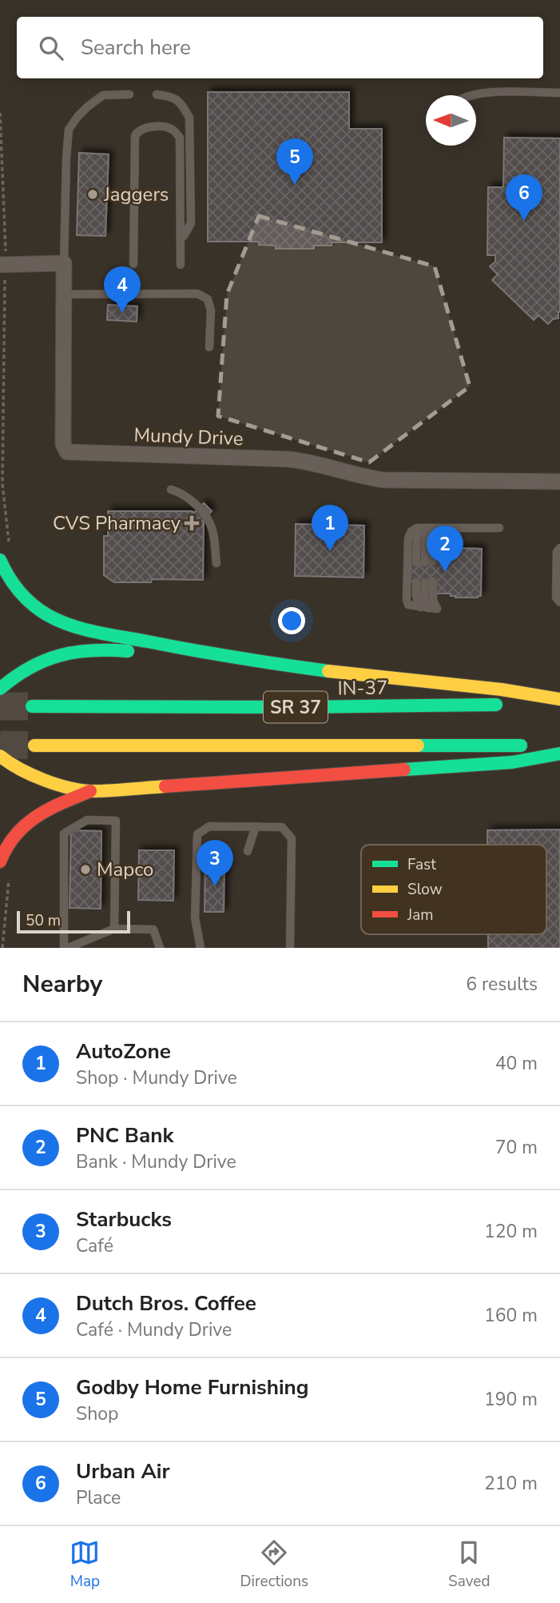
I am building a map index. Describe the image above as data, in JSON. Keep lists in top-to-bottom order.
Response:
{
  "streets": {
    "highway": ["IN-37", "SR 37"],
    "street": ["Mundy Drive"]
  },
  "places": {
    "other": ["Jaggers", "Mapco"],
    "health": ["CVS Pharmacy"]
  },
  "legend": ["Fast", "Slow", "Jam"],
  "scale_bar": "50 m",
  "north": "left",
  "page": {
    "search": "Search here",
    "pins": [
      "5",
      "6",
      "4",
      "1",
      "2",
      "3"
    ],
    "scale": "50 m",
    "heading": ["Nearby", "6 results"],
    "list": [
      {
        "mark": "1",
        "name": "AutoZone",
        "note": "Shop · Mundy Drive",
        "value": "40 m"
      },
      {
        "mark": "2",
        "name": "PNC Bank",
        "note": "Bank · Mundy Drive",
        "value": "70 m"
      },
      {
        "mark": "3",
        "name": "Starbucks",
        "note": "Café",
        "value": "120 m"
      },
      {
        "mark": "4",
        "name": "Dutch Bros. Coffee",
        "note": "Café · Mundy Drive",
        "value": "160 m"
      },
      {
        "mark": "5",
        "name": "Godby Home Furnishing",
        "note": "Shop",
        "value": "190 m"
      },
      {
        "mark": "6",
        "name": "Urban Air",
        "note": "Place",
        "value": "210 m"
      }
    ],
    "nav": ["Map", "Directions", "Saved"]
  }
}
